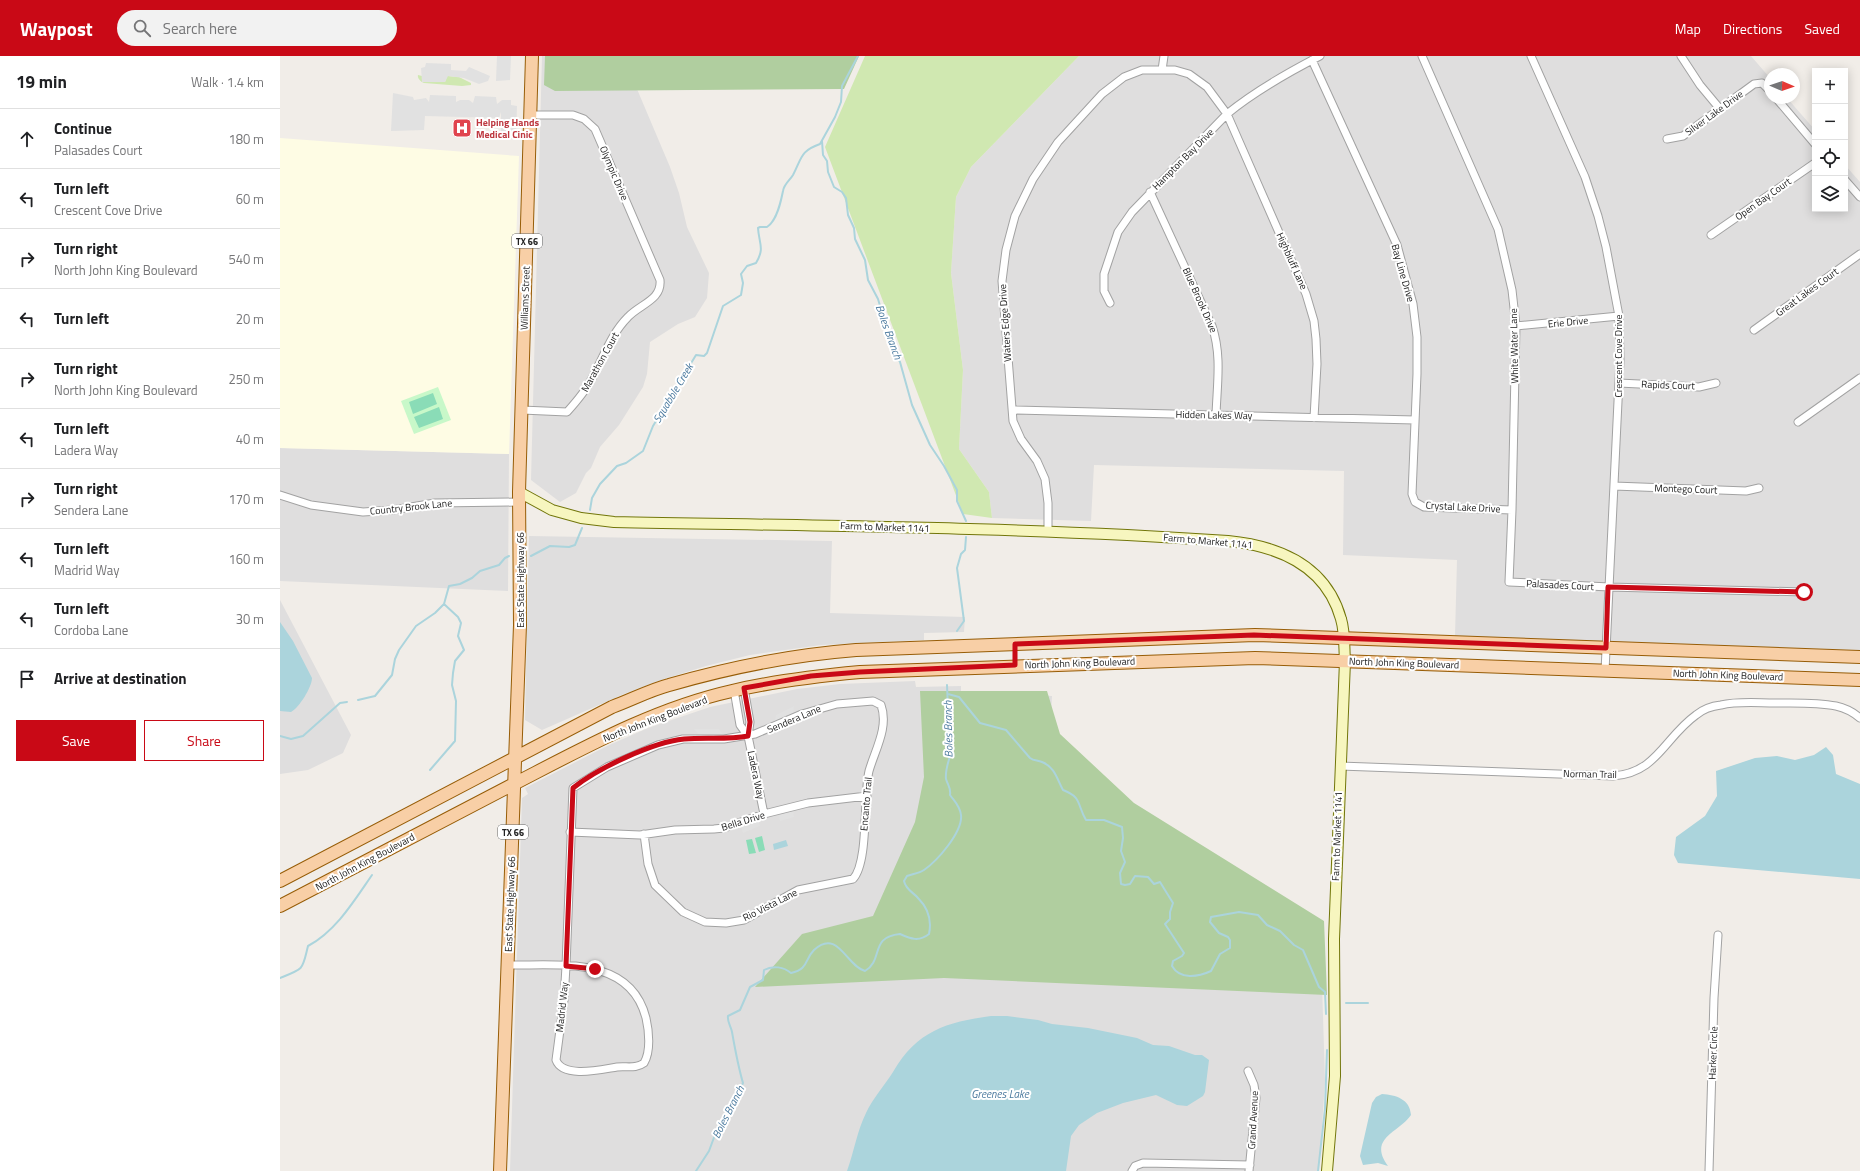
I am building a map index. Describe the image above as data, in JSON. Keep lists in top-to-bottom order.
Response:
{
  "streets": {
    "main road": [
      "TX 66",
      "Williams Street",
      "East State Highway 66",
      "North John King Boulevard"
    ],
    "street": [
      "Silver Lake Drive",
      "Hampton Bay Drive",
      "Olympic Drive",
      "Open Bay Court",
      "Highbluff Lane",
      "Bay Line Drive",
      "Great Lakes Court",
      "Blue Brook Drive",
      "Erie Drive",
      "Waters Edge Drive",
      "White Water Lane",
      "Crescent Cove Drive",
      "Marathon Court",
      "Rapids Court",
      "Hidden Lakes Way",
      "Montego Court",
      "Country Brook Lane",
      "Crystal Lake Drive",
      "Farm to Market 1141",
      "Palasades Court",
      "Sendera Lane",
      "Norman Trail",
      "Ladera Way",
      "Encanto Trail",
      "Bella Drive",
      "Rio Vista Lane",
      "Madrid Way",
      "Harker Circle",
      "Grand Avenue"
    ]
  },
  "crossings": [
    ["Hampton Bay Drive", "Highbluff Lane"],
    ["Hampton Bay Drive", "Bay Line Drive"],
    ["Hampton Bay Drive", "Blue Brook Drive"],
    ["Hampton Bay Drive", "Waters Edge Drive"],
    ["Olympic Drive", "Williams Street"],
    ["Olympic Drive", "Marathon Court"],
    ["Highbluff Lane", "Waters Edge Drive"],
    ["Highbluff Lane", "Hidden Lakes Way"],
    ["Bay Line Drive", "Hidden Lakes Way"],
    ["Bay Line Drive", "Crystal Lake Drive"],
    ["Williams Street", "Marathon Court"],
    ["Williams Street", "Country Brook Lane"],
    ["Williams Street", "Farm to Market 1141"],
    ["Williams Street", "East State Highway 66"],
    ["Blue Brook Drive", "Hidden Lakes Way"],
    ["Erie Drive", "White Water Lane"],
    ["Erie Drive", "Crescent Cove Drive"],
    ["Waters Edge Drive", "Hidden Lakes Way"],
    ["Waters Edge Drive", "Farm to Market 1141"],
    ["White Water Lane", "Crystal Lake Drive"],
    ["White Water Lane", "Palasades Court"],
    ["Crescent Cove Drive", "Rapids Court"],
    ["Crescent Cove Drive", "Montego Court"],
    ["Crescent Cove Drive", "Palasades Court"],
    ["Crescent Cove Drive", "North John King Boulevard"],
    ["Country Brook Lane", "Farm to Market 1141"],
    ["Country Brook Lane", "East State Highway 66"],
    ["Farm to Market 1141", "East State Highway 66"],
    ["Farm to Market 1141", "North John King Boulevard"],
    ["Farm to Market 1141", "Norman Trail"],
    ["East State Highway 66", "North John King Boulevard"],
    ["North John King Boulevard", "Ladera Way"],
    ["Sendera Lane", "Ladera Way"],
    ["Sendera Lane", "Encanto Trail"],
    ["Sendera Lane", "Madrid Way"],
    ["Ladera Way", "Bella Drive"],
    ["Encanto Trail", "Bella Drive"],
    ["Encanto Trail", "Rio Vista Lane"],
    ["Bella Drive", "Rio Vista Lane"],
    ["Bella Drive", "Madrid Way"]
  ],
  "water": ["Boles Branch", "Squabble Creek", "Greenes Lake"],
  "places": {
    "hospital": ["Helping Hands Medical Cinic"]
  },
  "north": "right",
  "page": {
    "header": "Waypost",
    "search": "Search here",
    "nav": ["Map", "Directions", "Saved"],
    "heading": ["19 min", "Walk · 1.4 km"],
    "map_buttons": ["+", "−"],
    "list": [
      ["Continue", "Palasades Court", "180 m"],
      ["Turn left", "Crescent Cove Drive", "60 m"],
      ["Turn right", "North John King Boulevard", "540 m"],
      ["Turn left", "20 m"],
      ["Turn right", "North John King Boulevard", "250 m"],
      ["Turn left", "Ladera Way", "40 m"],
      ["Turn right", "Sendera Lane", "170 m"],
      ["Turn left", "Madrid Way", "160 m"],
      ["Turn left", "Cordoba Lane", "30 m"],
      "Arrive at destination"
    ],
    "buttons": ["Save", "Share"]
  }
}
